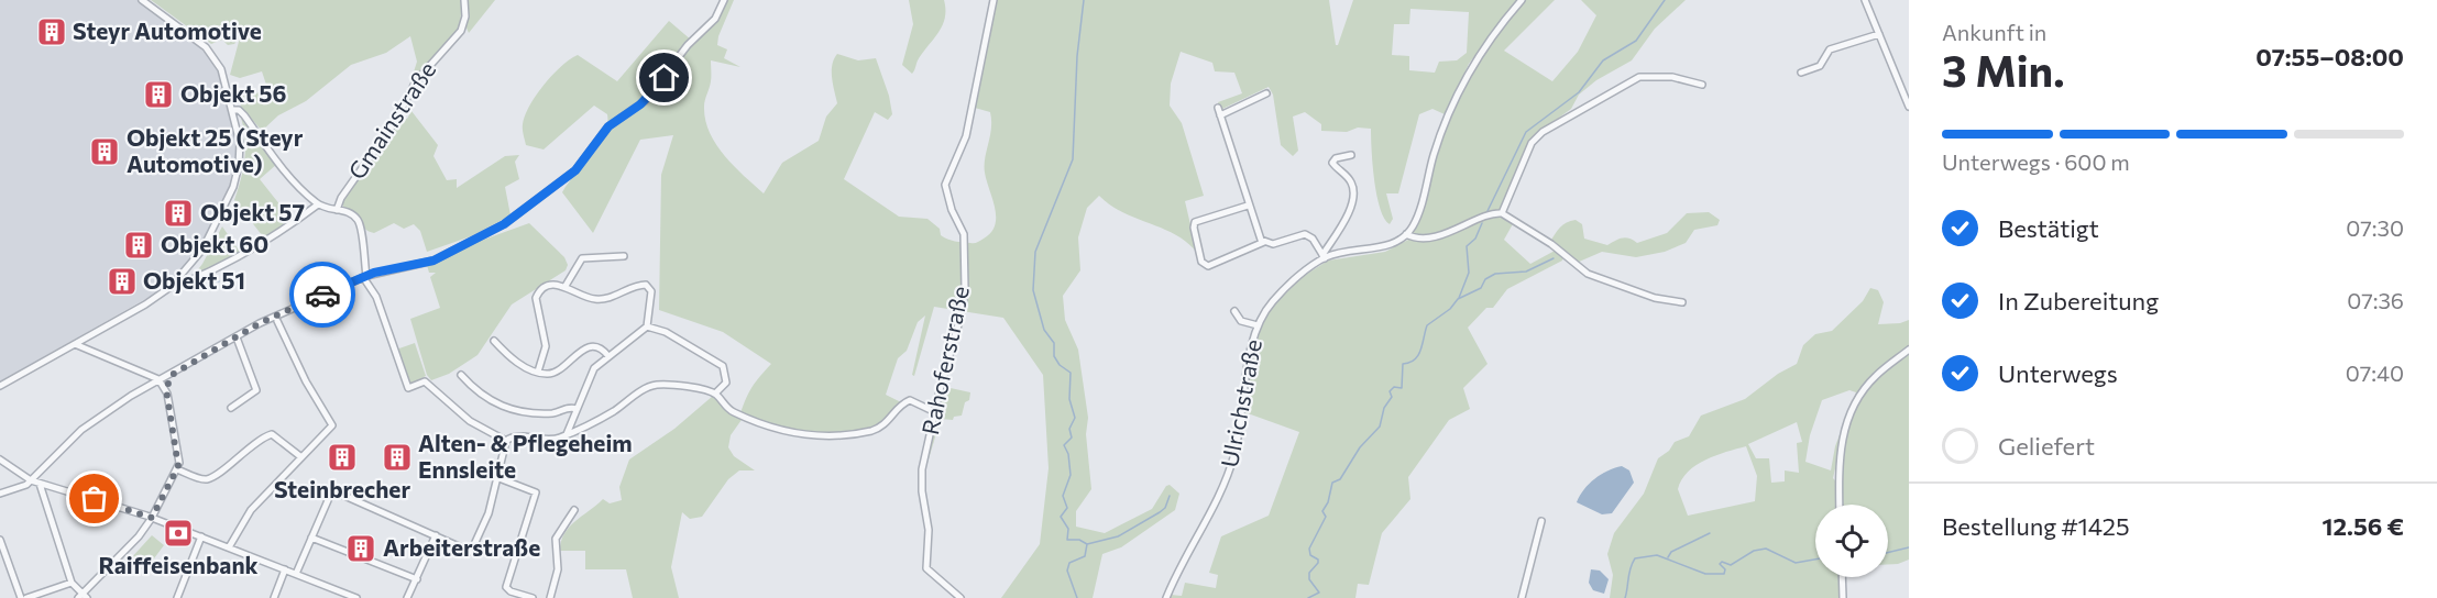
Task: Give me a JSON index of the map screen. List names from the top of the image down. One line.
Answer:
{"streets":{"street":["Gmainstraße","Rahoferstraße","Ulrichstraße"]},"places":{"building":["Steyr Automotive","Objekt 56","Objekt 25 (Steyr Automotive)","Objekt 57","Objekt 60","Objekt 51","Steinbrecher","Alten- & Pflegeheim Ennsleite","Arbeiterstraße"],"bank":["Raiffeisenbank"]},"page":{"heading":["3 Min.","Ankunft in","07:55–08:00"],"panel":["Bestellung #1425","12.56 €"],"bar":"Unterwegs · 600 m","list":[["Bestätigt","07:30"],["In Zubereitung","07:36"],["Unterwegs","07:40"],"Geliefert"]}}
